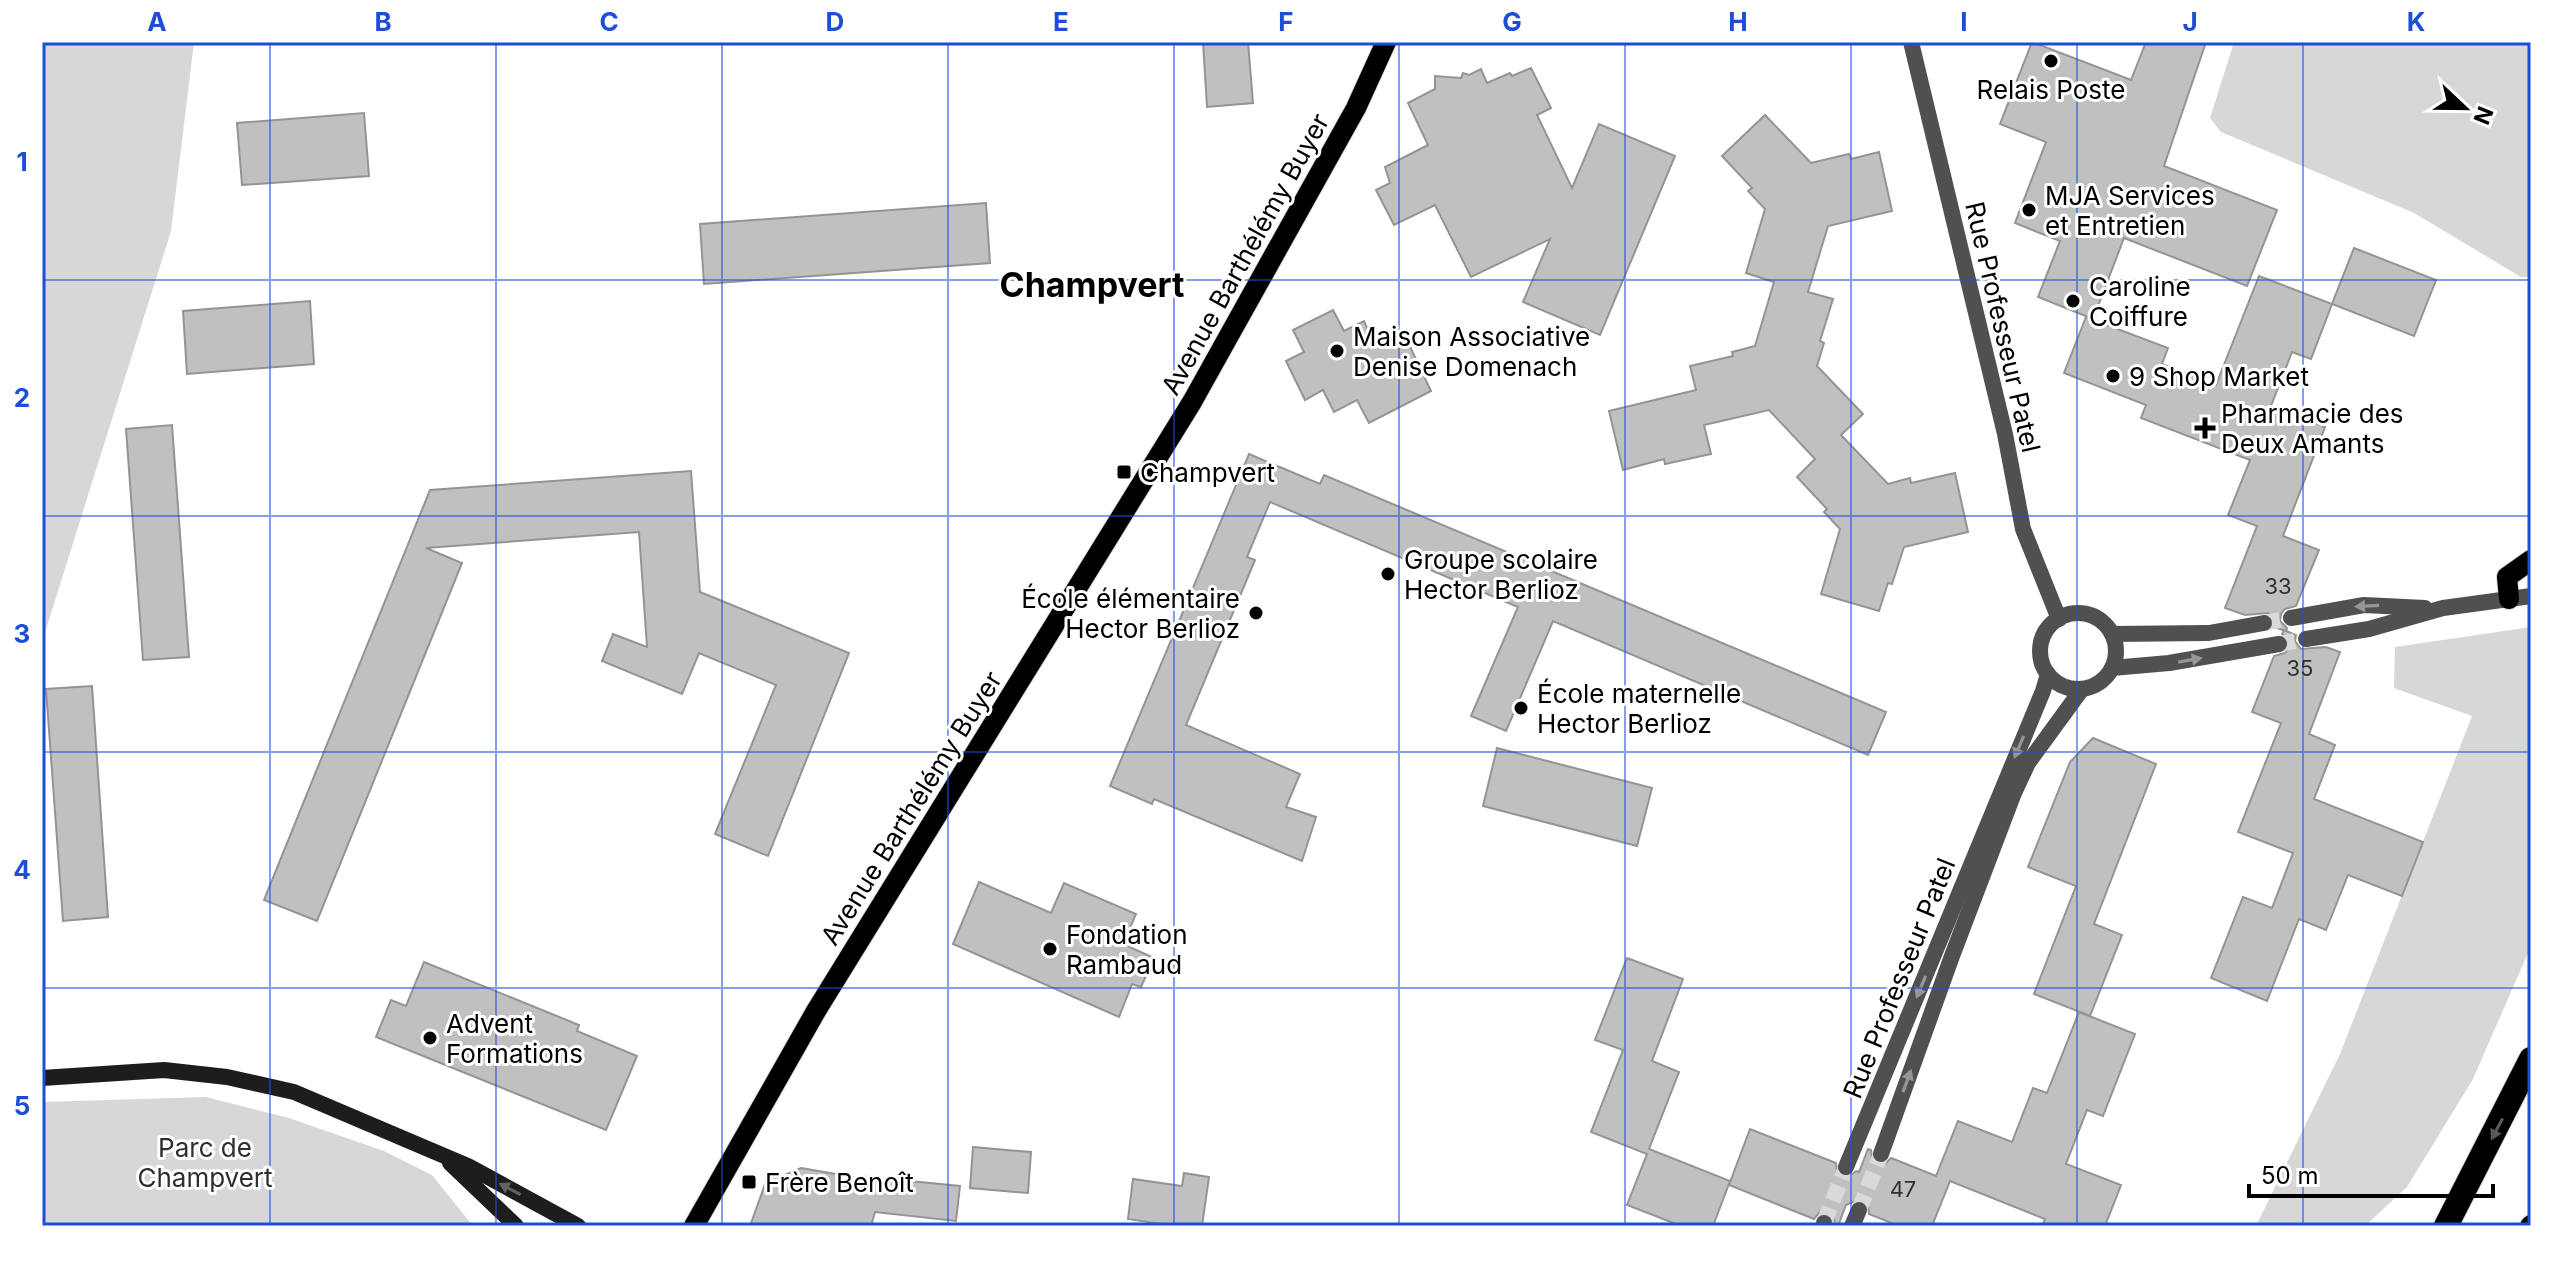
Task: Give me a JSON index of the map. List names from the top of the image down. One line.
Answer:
{"streets":{"main road":["Avenue Barthélémy Buyer"],"street":["Rue Professeur Patel"]},"districts":["Champvert"],"parks":["Parc de Champvert"],"places":{"other":["Relais Poste","MJA Services et Entretien","Caroline Coiffure","Maison Associative Denise Domenach","9 Shop Market","Groupe scolaire Hector Berlioz","École élémentaire Hector Berlioz","École maternelle Hector Berlioz","Fondation Rambaud","Advent Formations"],"health":["Pharmacie des Deux Amants"],"transit":["Champvert","Frère Benoît"]},"house_numbers":["33","35","47"],"scale_bar":"50 m","north":"right","grid":{"columns":["A","B","C","D","E","F","G","H","I","J","K"],"rows":["1","2","3","4","5"]}}
